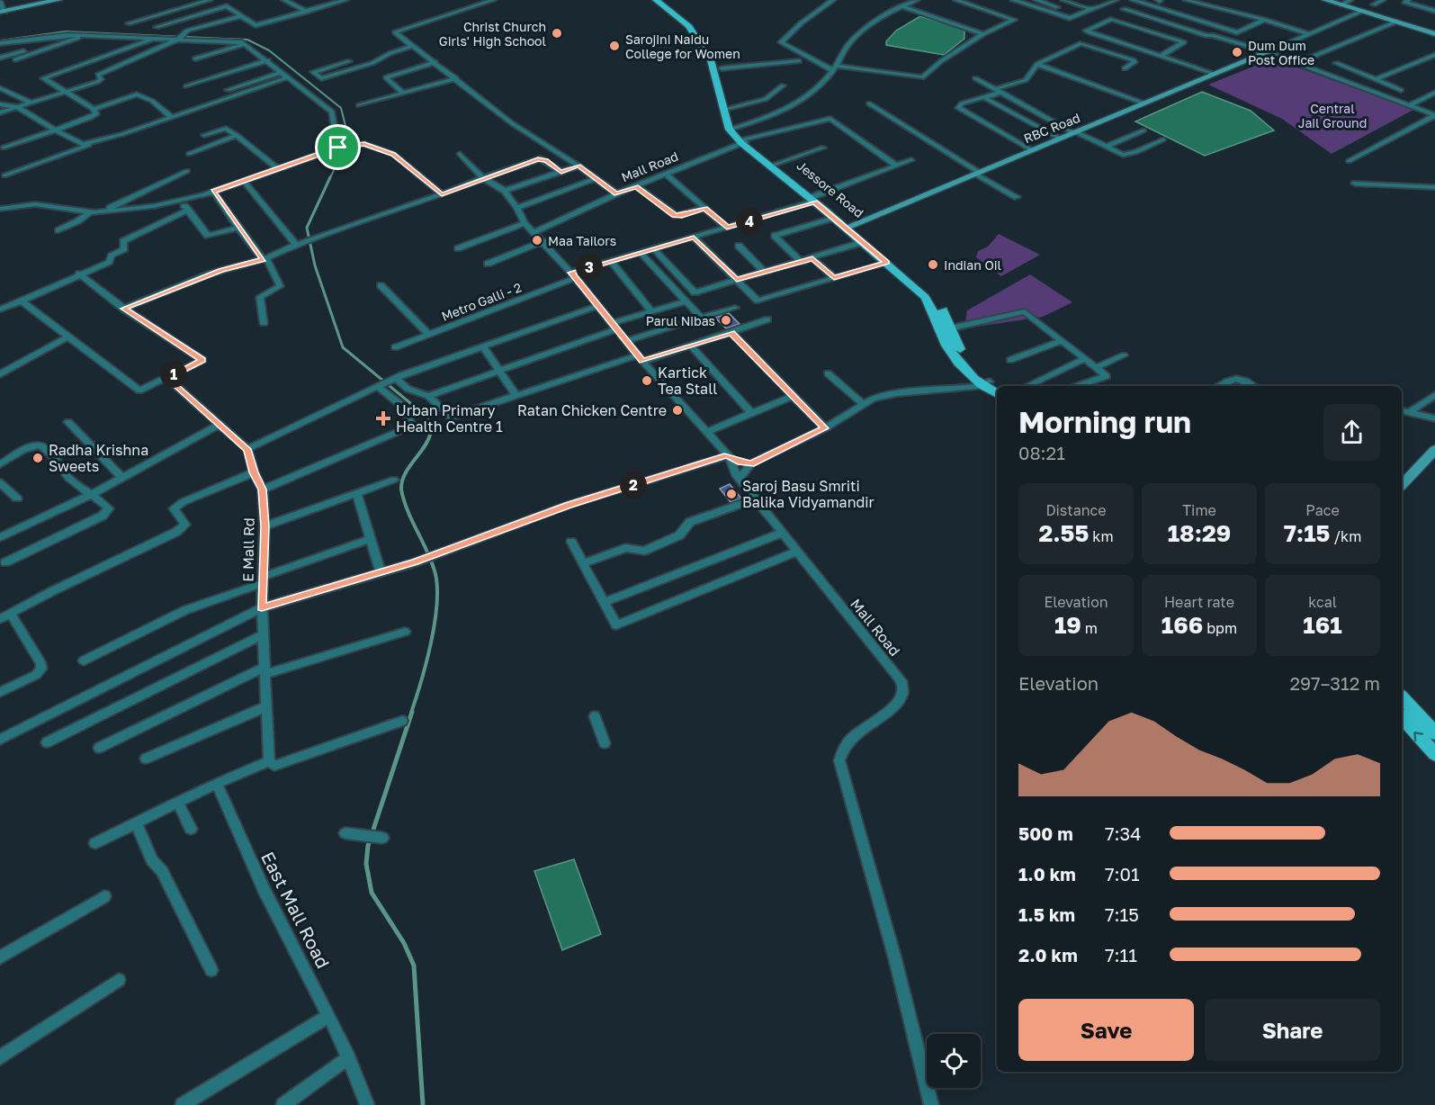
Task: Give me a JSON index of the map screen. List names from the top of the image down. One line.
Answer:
{"streets":{"main road":["Jessore Road"],"street":["RBC Road","Mall Road","Metro Galli - 2","E Mall Rd","East Mall Road"]},"crossings":[["RBC Road","Jessore Road"],["Mall Road","Jessore Road"],["Mall Road","Metro Galli - 2"],["Jessore Road","Metro Galli - 2"]],"parks":["Central Jail Ground"],"places":{"other":["Christ Church Girls' High School","Sarojini Naidu College for Women","Dum Dum Post Office","Maa Tailors","Indian Oil","Parul Nibas","Kartick Tea Stall","Ratan Chicken Centre","Radha Krishna Sweets","Saroj Basu Smriti Balika Vidyamandir"],"health":["Urban Primary Health Centre 1"]},"page":{"pins":["4","3","1","2"],"heading":["Morning run","08:21"],"stats":[["Distance","2.55 km"],["Time","18:29"],["Pace","7:15 /km"],["Elevation","19 m"],["Heart rate","166 bpm"],["kcal","161"]],"chart":["Elevation","297–312 m"],"list":[{"name":"500 m","note":"7:34"},{"name":"1.0 km","note":"7:01"},{"name":"1.5 km","note":"7:15"},{"name":"2.0 km","note":"7:11"}],"buttons":["Save","Share"]}}
